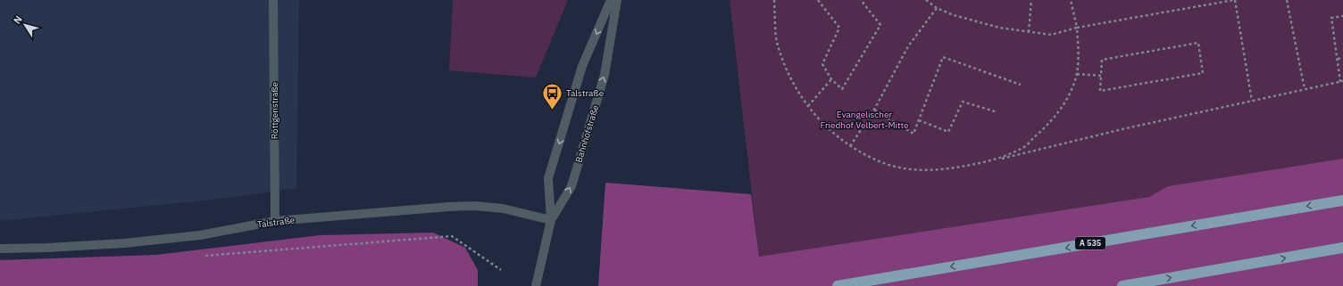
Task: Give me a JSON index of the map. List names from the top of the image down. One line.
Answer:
{"streets":{"highway":["A 535"],"street":["Röttgenstraße","Bahnhofstraße","Talstraße"]},"crossings":[["Röttgenstraße","Talstraße"],["Bahnhofstraße","Talstraße"]],"parks":["Evangelischer Friedhof Velbert-Mitte"],"places":{"bus stop":["Talstraße"]},"north":"top left"}
